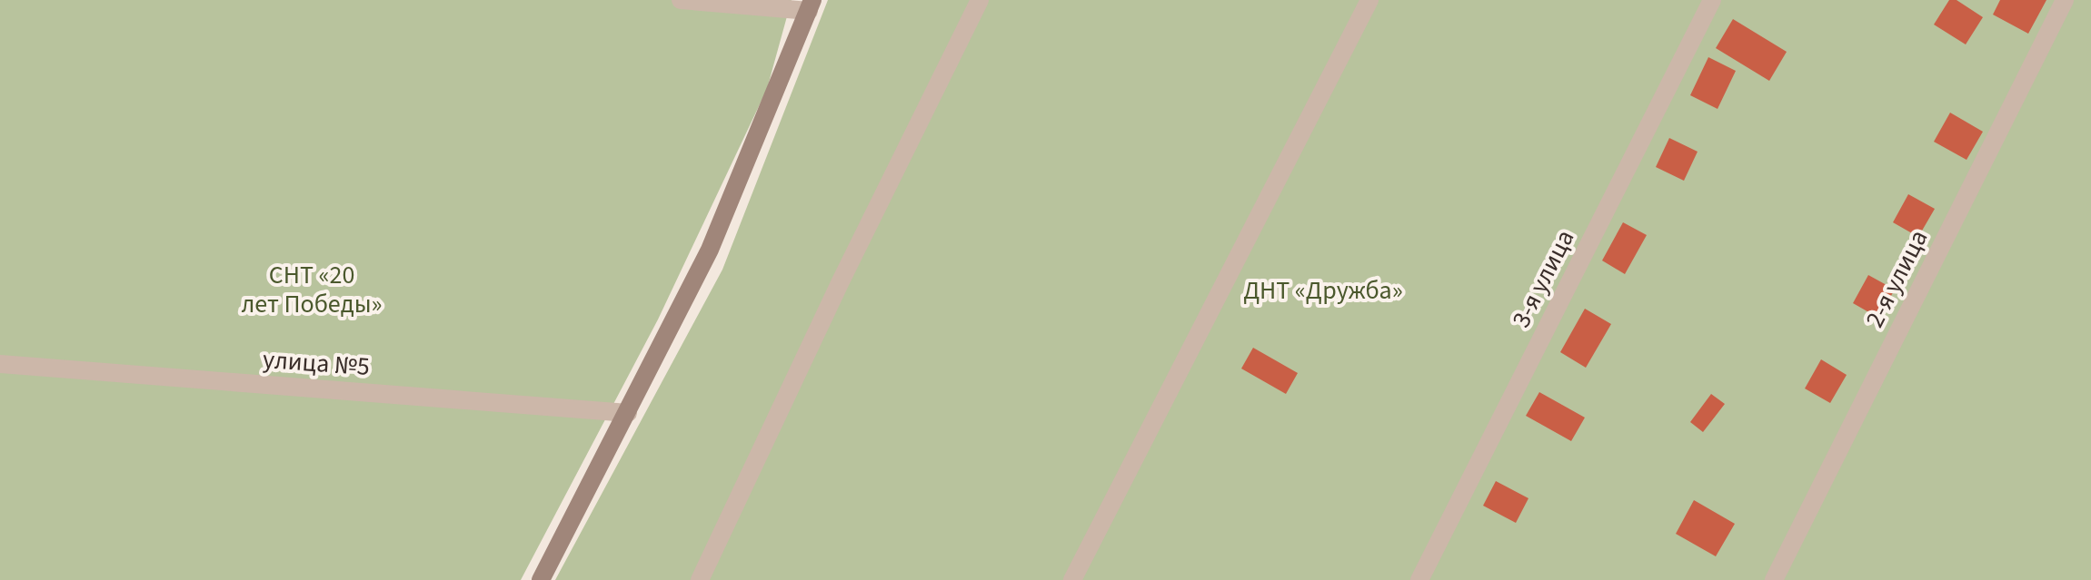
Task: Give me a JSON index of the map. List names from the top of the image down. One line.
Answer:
{"streets":{"street":["3-я улица","2-я улица","улица №5"]},"parks":["СНТ «20 лет Победы»","ДНТ «Дружба»"]}
